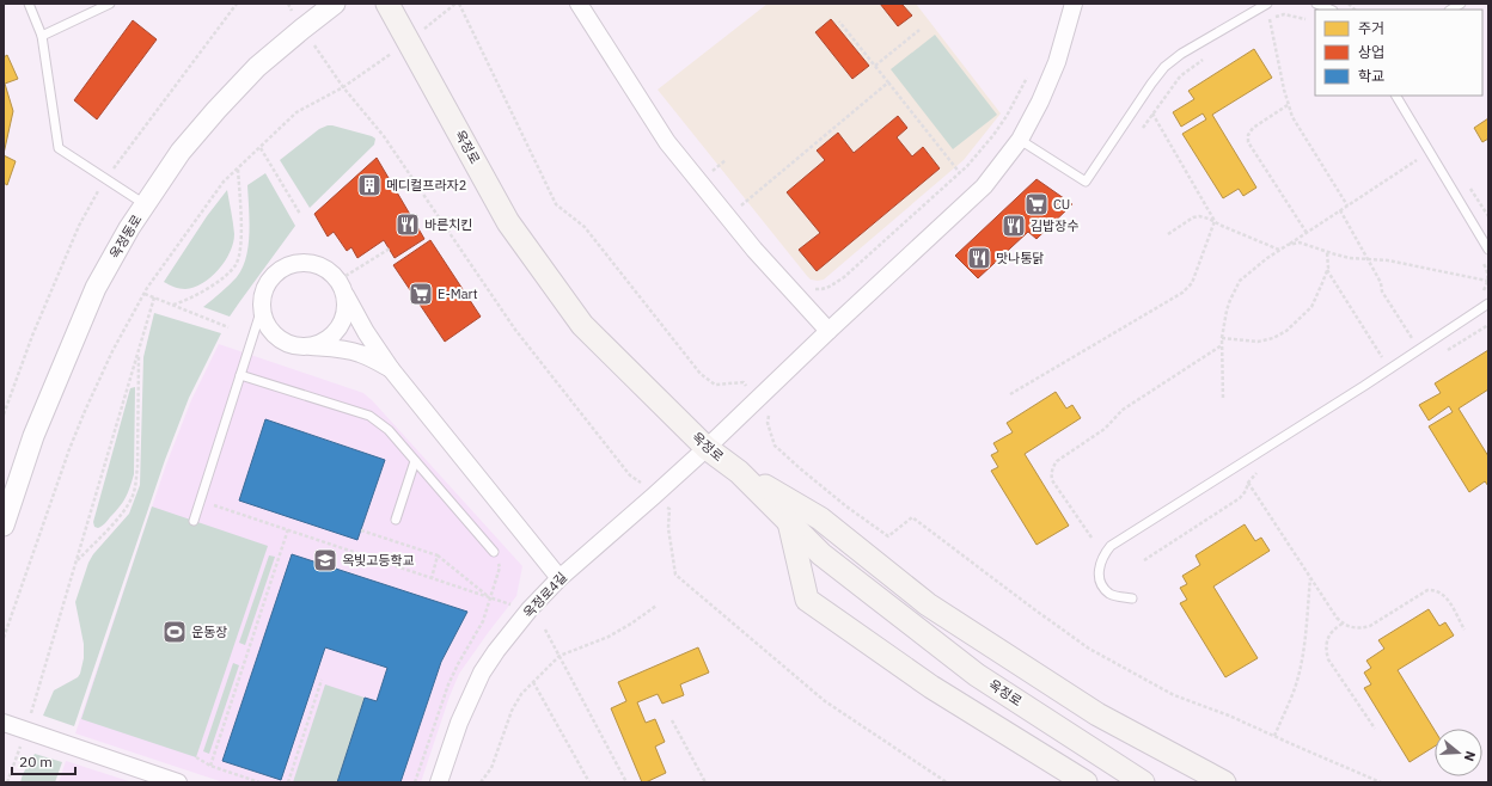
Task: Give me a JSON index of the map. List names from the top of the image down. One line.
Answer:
{"streets":{"main road":["옥정로"],"street":["옥정동로","옥정로4길"]},"crossings":[["옥정로","옥정로4길"]],"places":{"building":["메디컬프라자2"],"supermarket":["CU","E-Mart"],"restaurant":["바른치킨","김밥장수","맛나통닭"],"school or university":["옥빛고등학교"],"sports":["운동장"]},"legend":["주거","상업","학교"],"scale_bar":"20 m","north":"right"}
